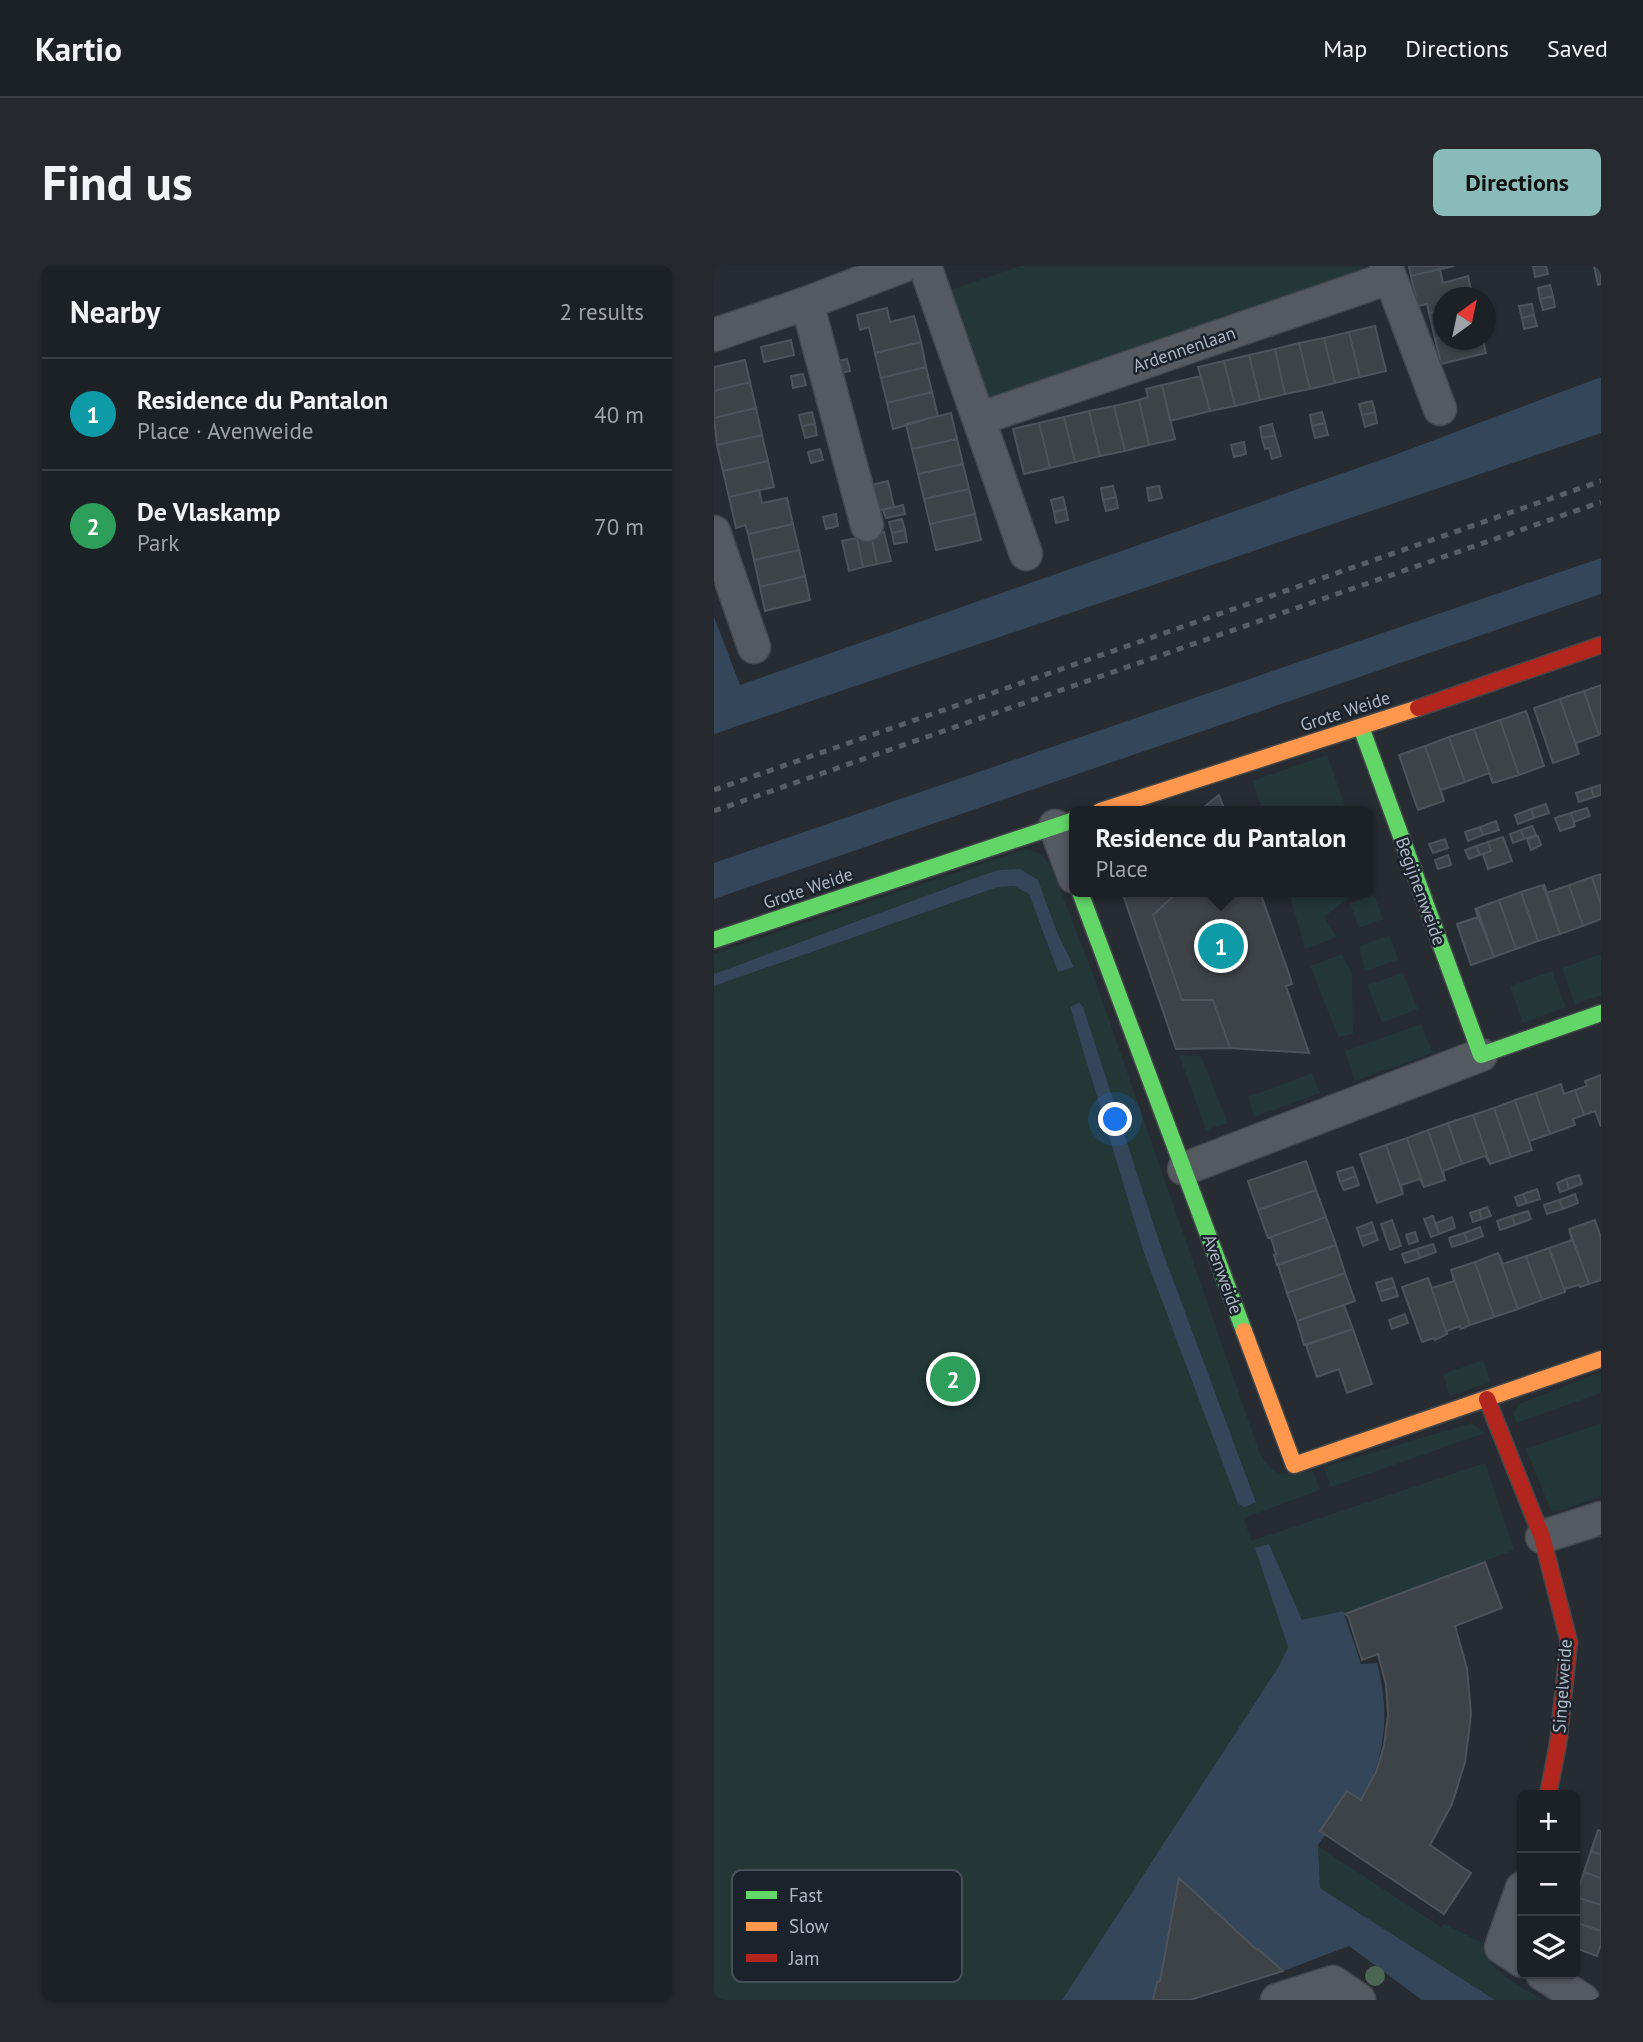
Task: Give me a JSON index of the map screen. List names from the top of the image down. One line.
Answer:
{"streets":{"street":["Ardennenlaan","Grote Weide","Begijnenweide","Avenweide","Singelweide"]},"crossings":[["Grote Weide","Begijnenweide"],["Avenweide","Singelweide"]],"legend":["Fast","Slow","Jam"],"north":"top right","page":{"header":"Kartio","nav":["Map","Directions","Saved"],"buttons":"Directions","title":"Find us","heading":["Nearby","2 results"],"list":[{"mark":"1","name":"Residence du Pantalon","note":"Place · Avenweide","value":"40 m"},{"mark":"2","name":"De Vlaskamp","note":"Park","value":"70 m"}],"popup":["Residence du Pantalon","Place"],"pins":["1","2"],"map_buttons":["+","−"]}}
